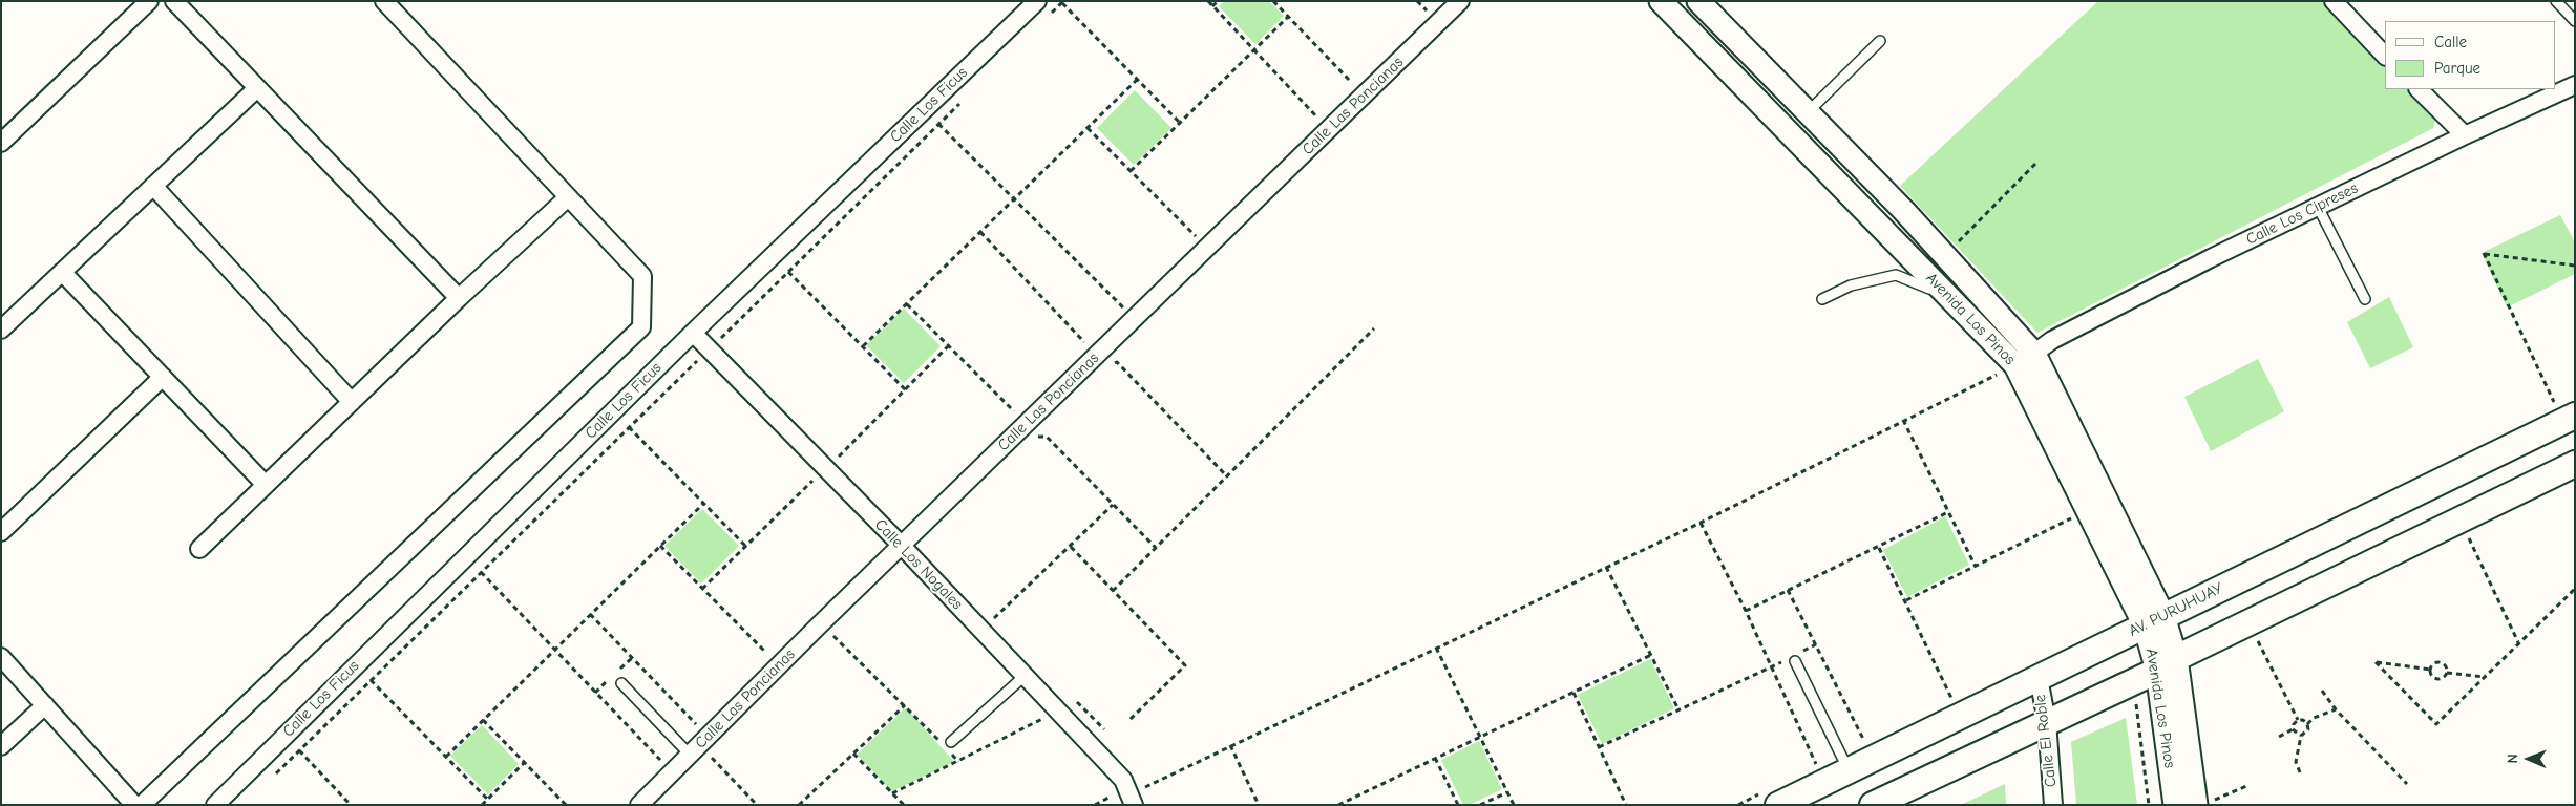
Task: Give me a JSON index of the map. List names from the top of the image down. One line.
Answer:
{"streets":{"main road":["AV. PURUHUAY"],"street":["Calle Los Ficus","Calle Las Poncianas","Calle Los Cipreses","Avenida Los Pinos","Calle Los Nogales","Calle El Roble"]},"crossings":[["Calle Los Ficus","Calle Los Nogales"],["Calle Las Poncianas","Calle Los Nogales"],["Calle Los Cipreses","Avenida Los Pinos"],["Avenida Los Pinos","AV. PURUHUAY"],["AV. PURUHUAY","Calle El Roble"]],"legend":["Calle","Parque"],"north":"left"}
